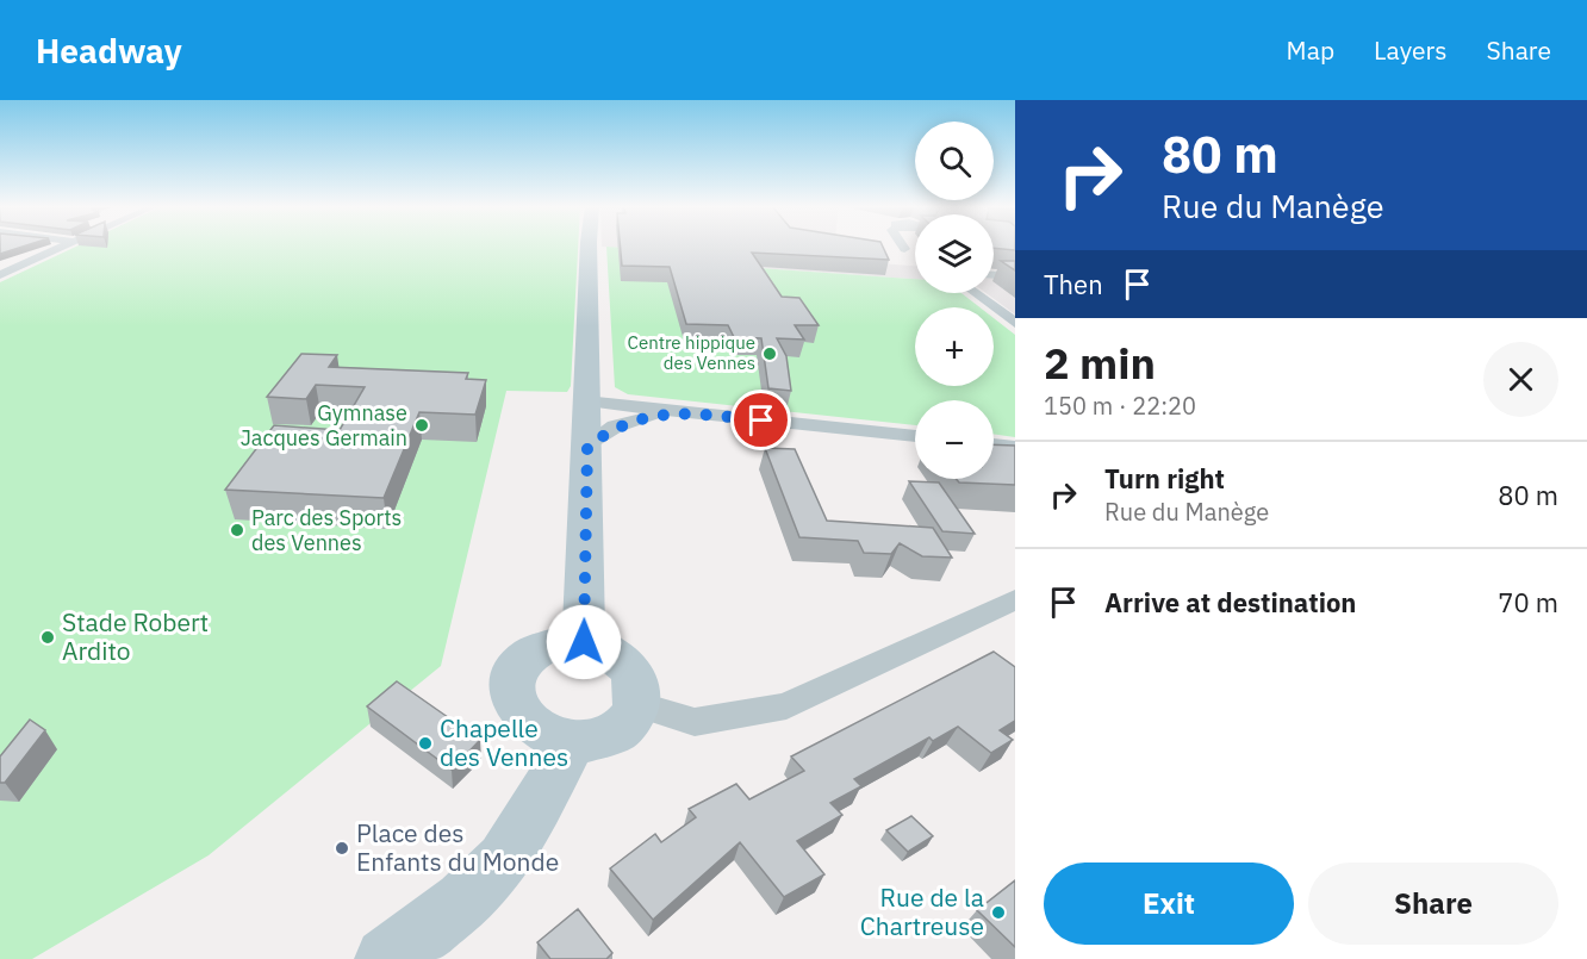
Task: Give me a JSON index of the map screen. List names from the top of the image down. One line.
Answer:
{"places":["Centre hippique des Vennes","Gymnase Jacques Germain","Parc des Sports des Vennes","Stade Robert Ardito","Chapelle des Vennes","Place des Enfants du Monde","Rue de la Chartreuse"],"page":{"header":"Headway","nav":["Map","Layers","Share"],"turn":["80 m","Rue du Manège"],"map_buttons":["+","−"],"then":"Then","heading":["2 min","150 m · 22:20"],"list":[{"name":"Turn right","note":"Rue du Manège","value":"80 m"},{"name":"Arrive at destination","value":"70 m"}],"buttons":["Exit","Share"]}}
